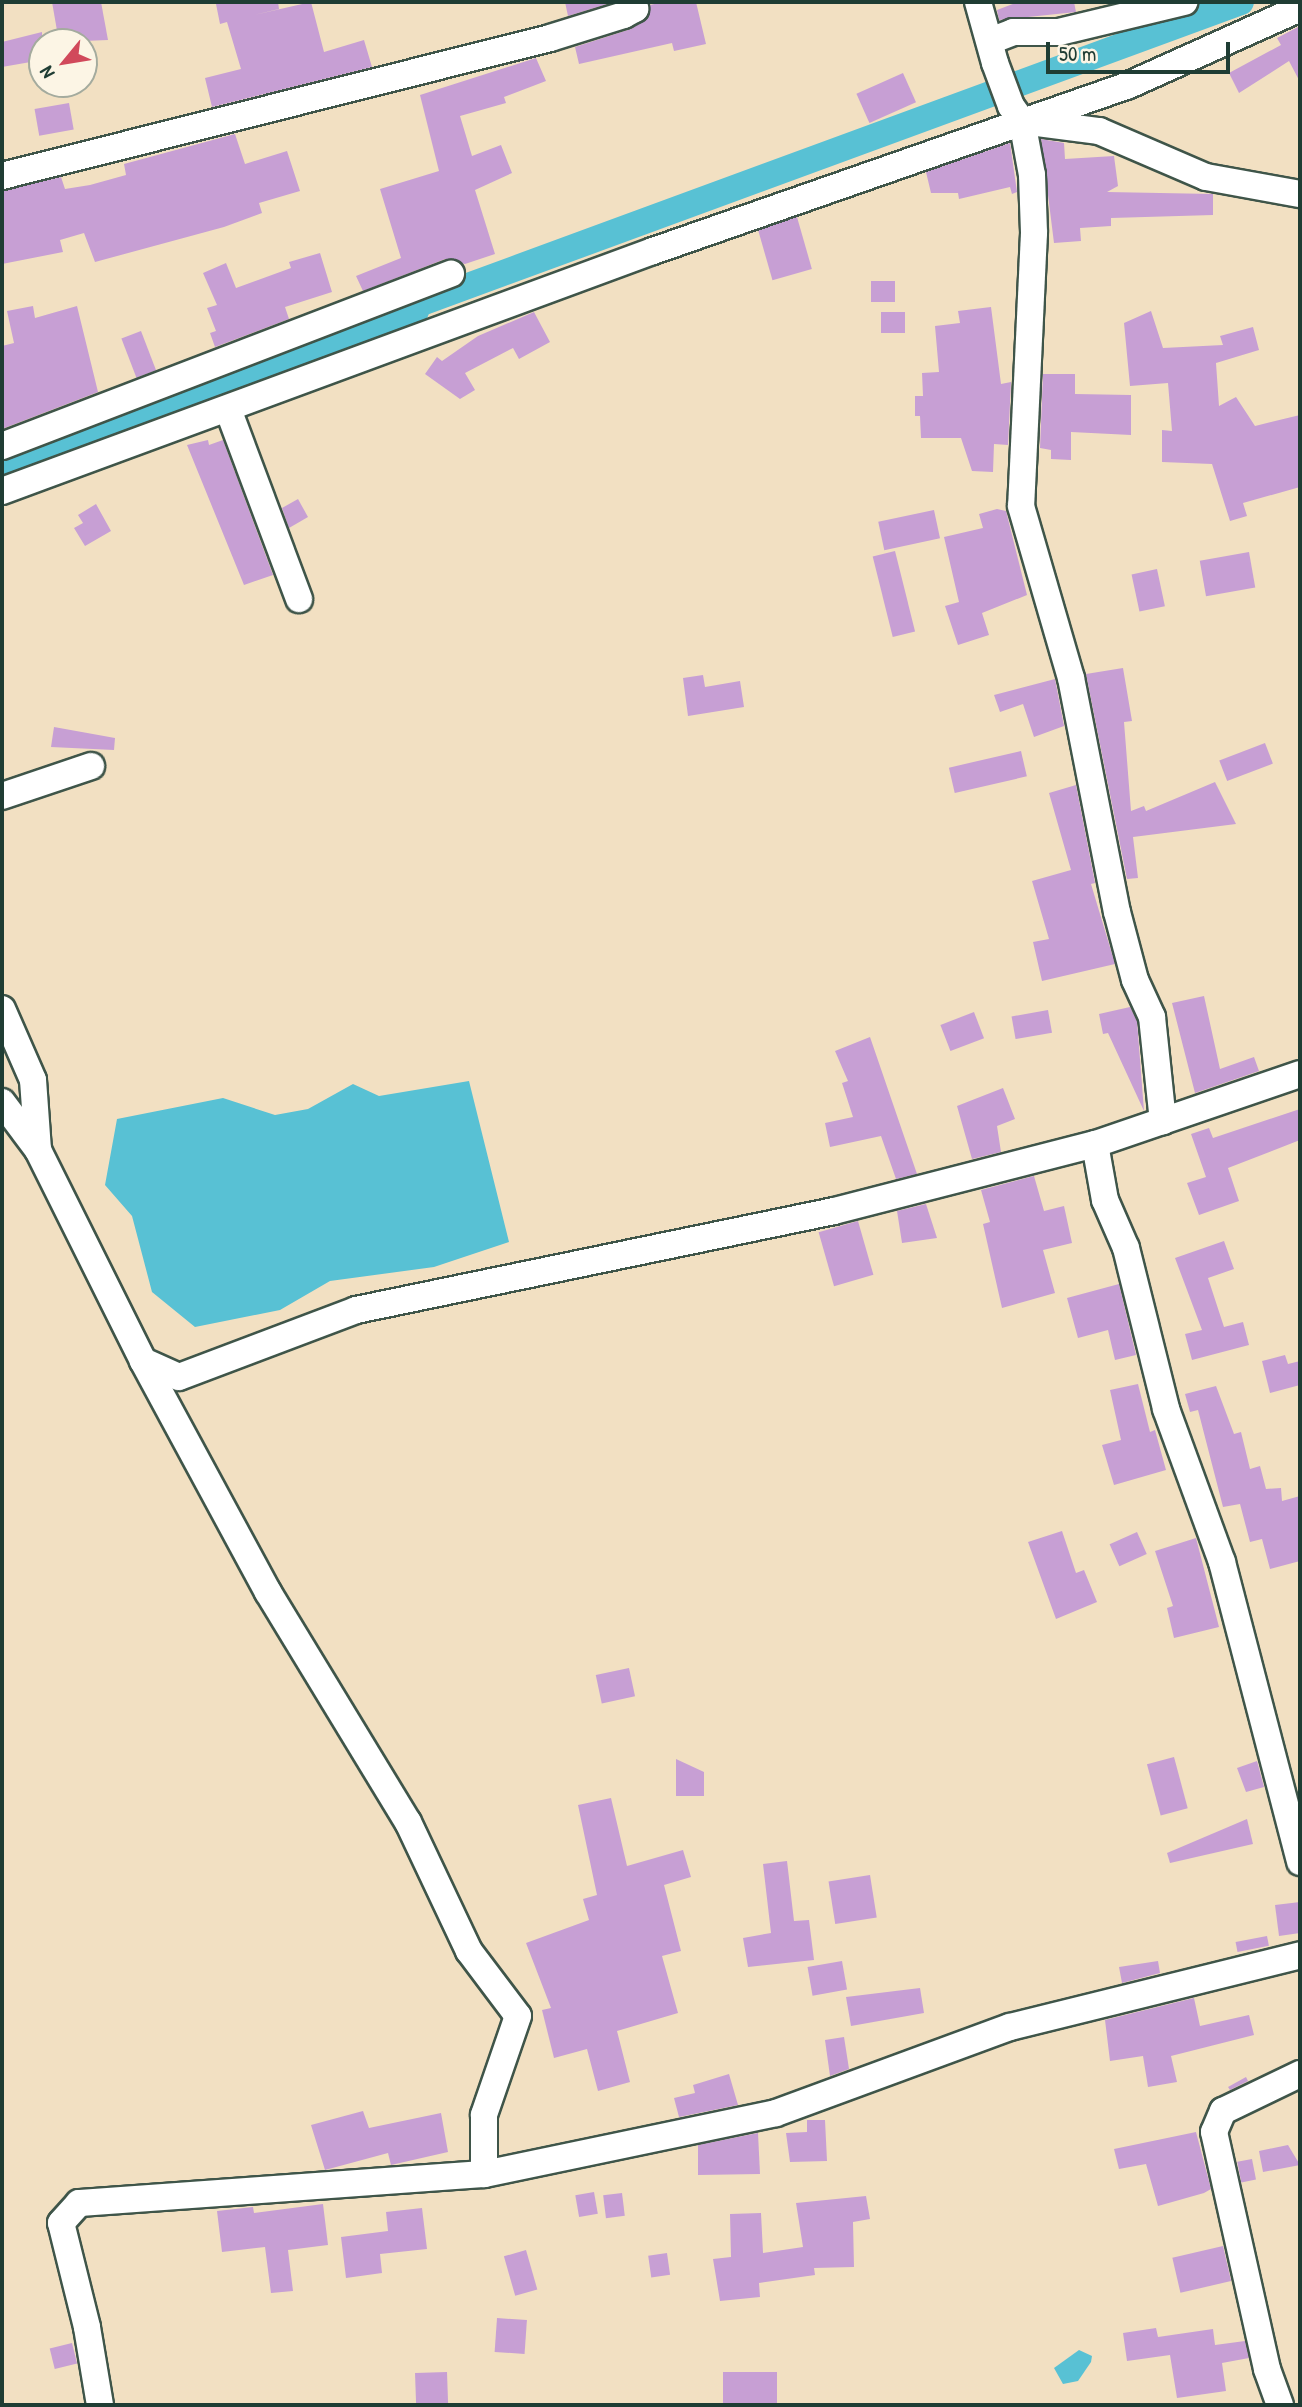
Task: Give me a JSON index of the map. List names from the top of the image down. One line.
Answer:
{"scale_bar":"50 m","north":"bottom left"}
